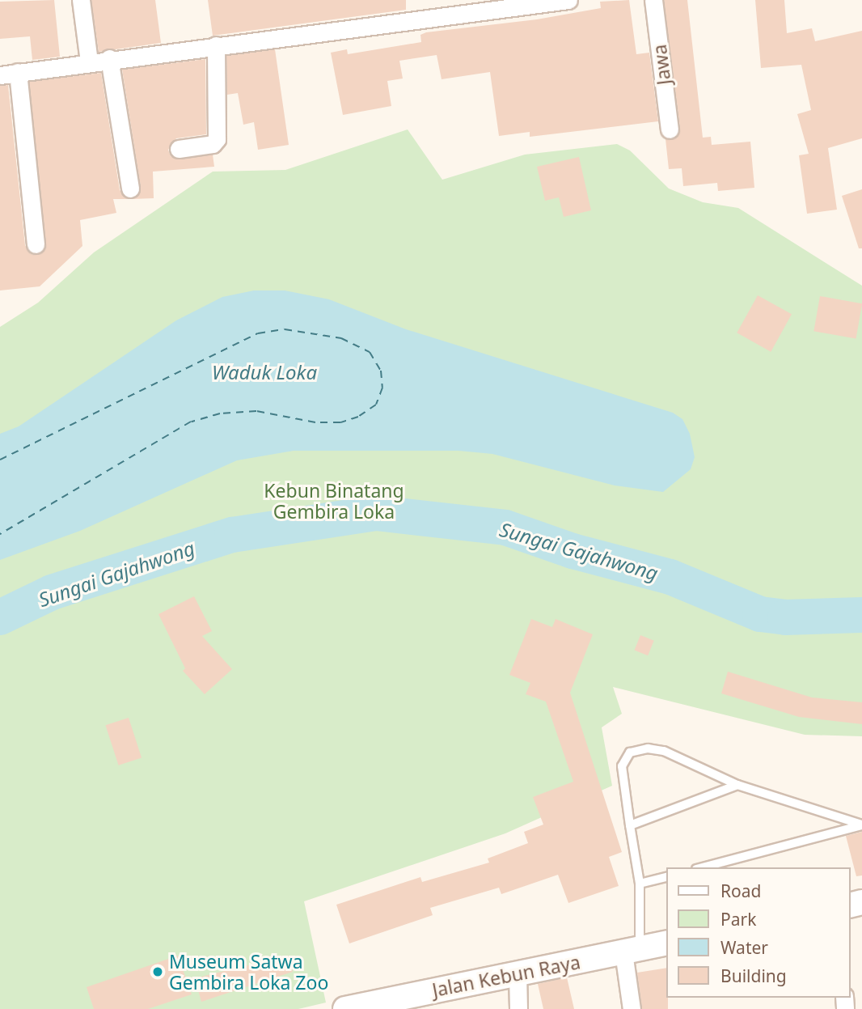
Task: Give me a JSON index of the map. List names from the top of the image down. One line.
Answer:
{"streets":{"street":["Jawa","Jalan Kebun Raya"]},"water":["Waduk Loka","Sungai Gajahwong"],"parks":["Kebun Binatang Gembira Loka"],"places":["Museum Satwa Gembira Loka Zoo"],"legend":["Road","Park","Water","Building"]}
